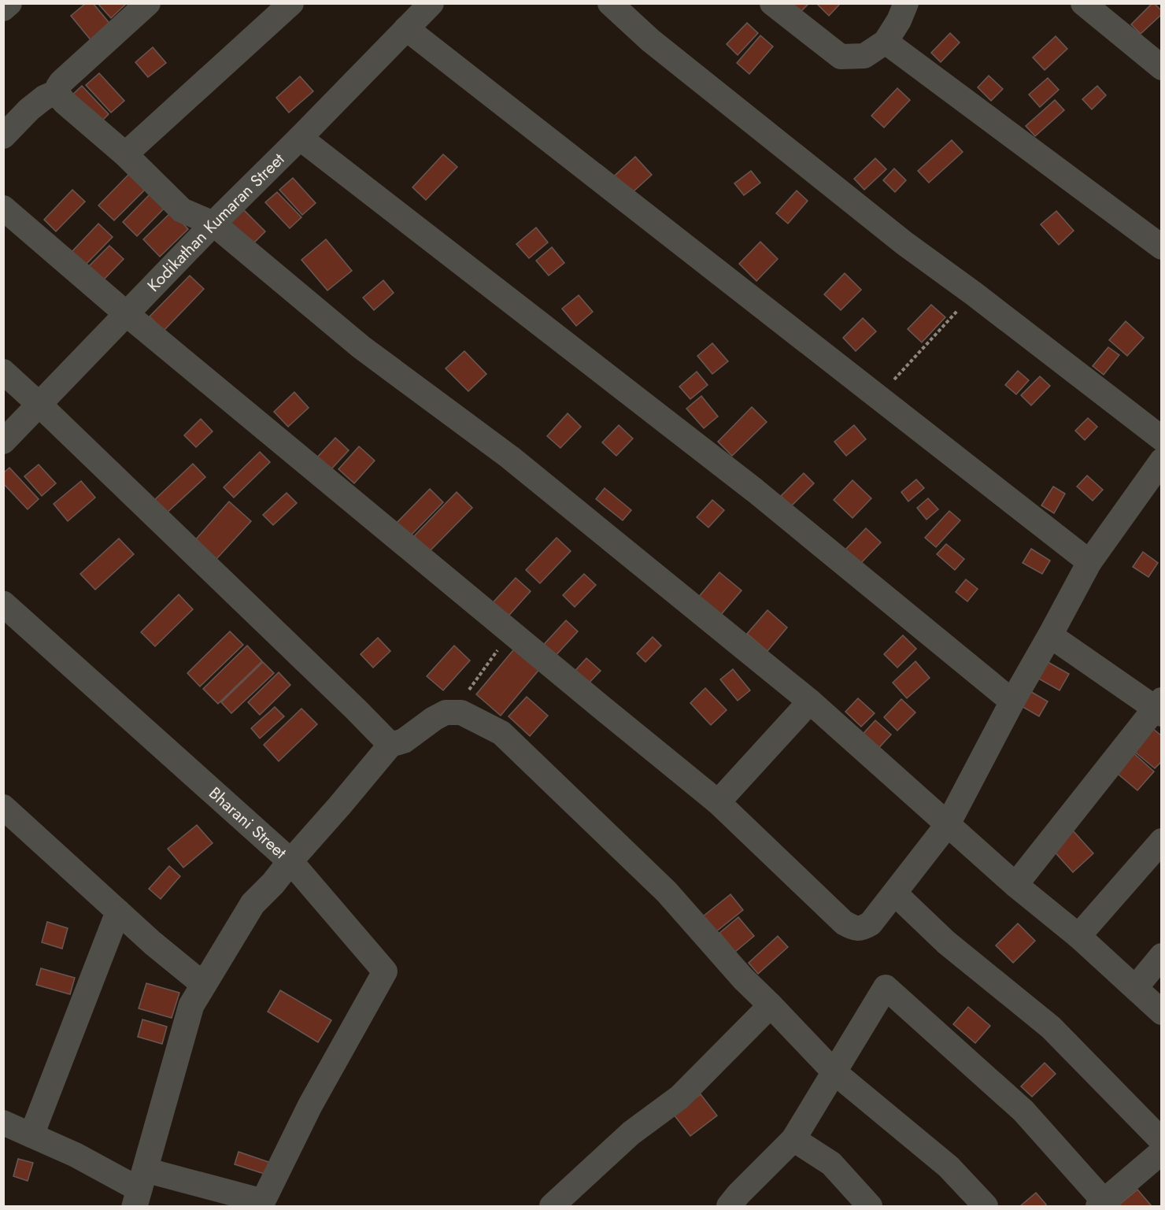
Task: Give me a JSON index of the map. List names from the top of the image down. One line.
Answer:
{"streets":{"street":["Kodikathan Kumaran Street","Bharani Street"]}}
